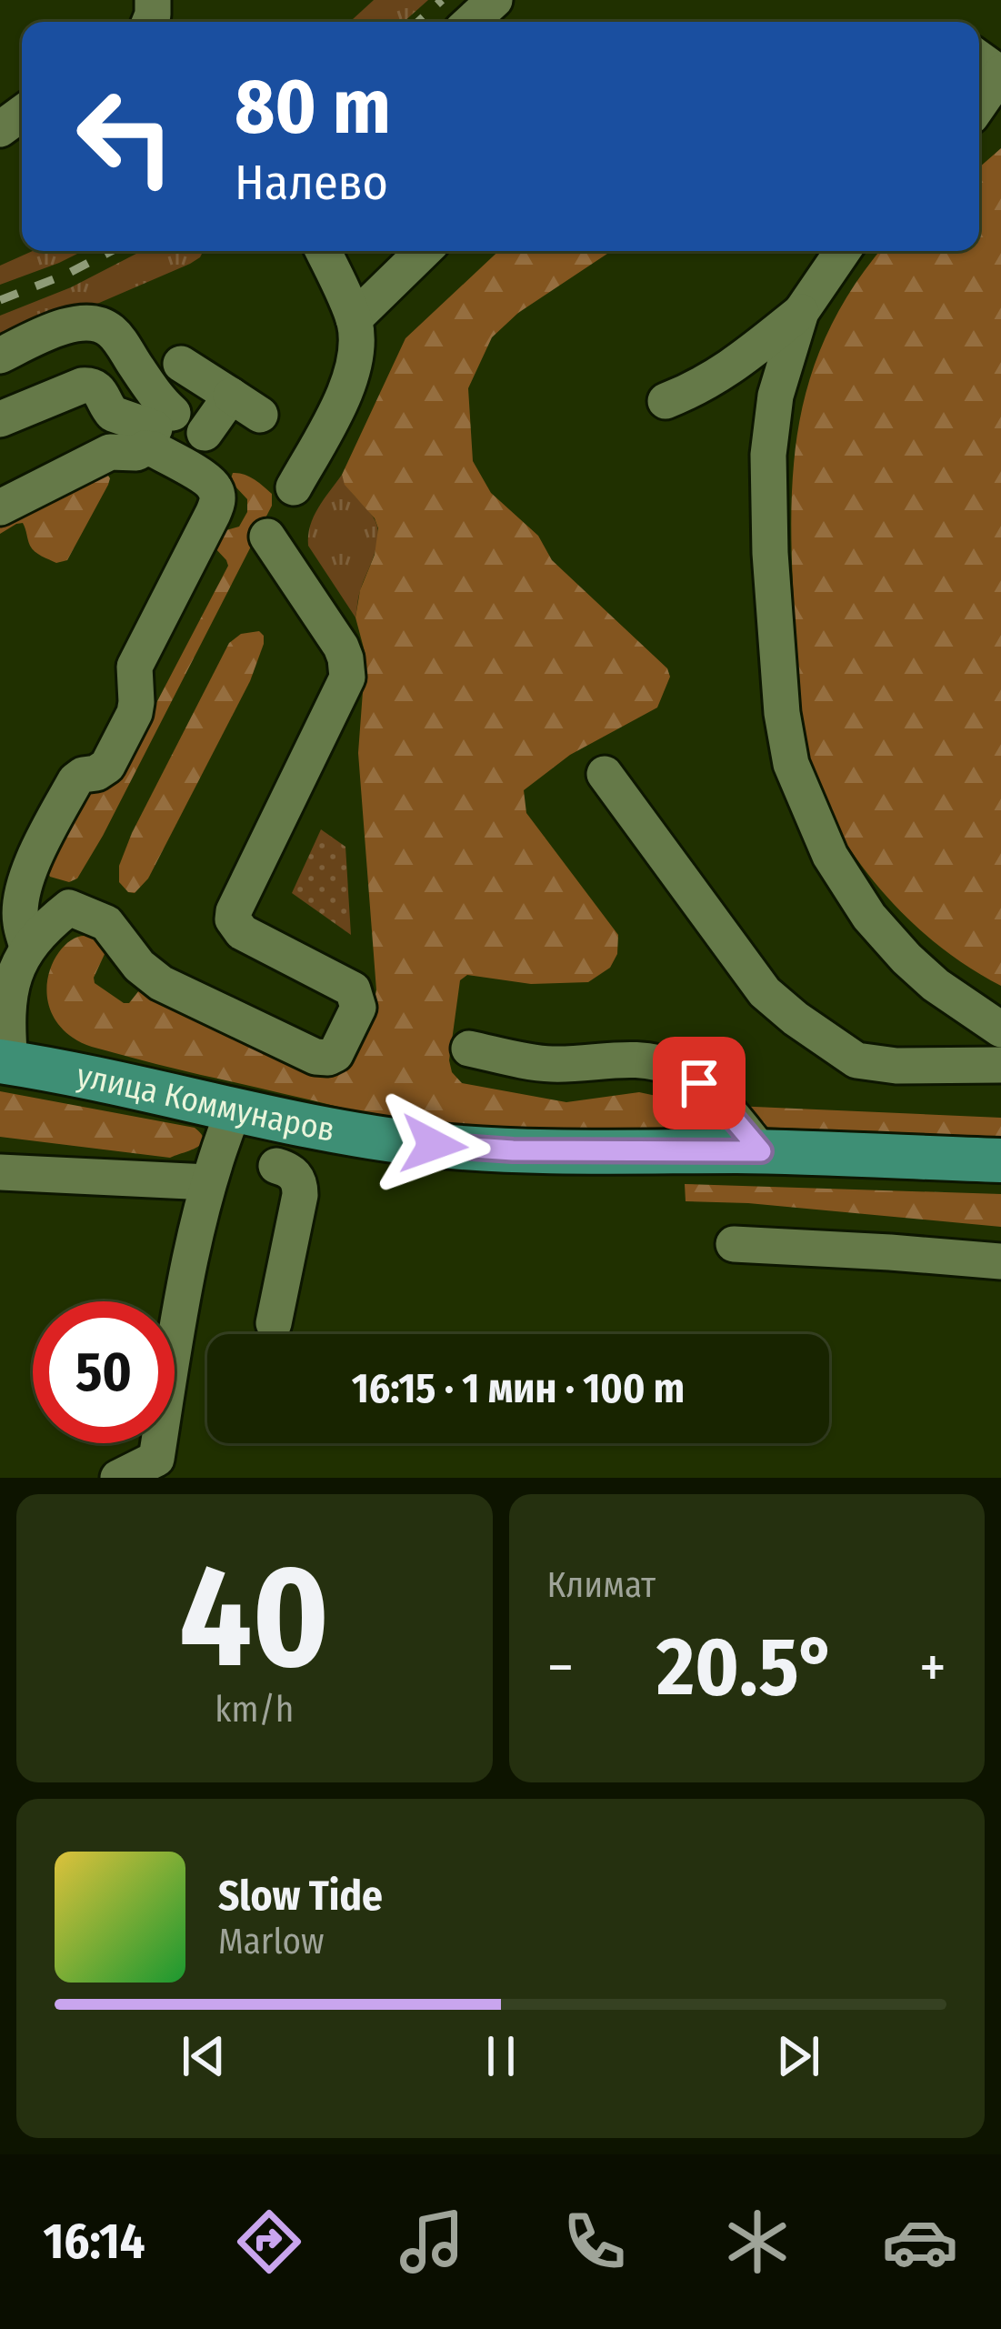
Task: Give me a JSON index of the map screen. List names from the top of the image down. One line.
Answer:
{"streets":{"main road":["улица Коммунаров"]},"page":{"turn":["80 m","Налево"],"limit":"50","trip":"16:15 · 1 мин · 100 m","tile":[["40","km/h"],"Климат"],"heat":["−","20.5°","+"],"song":["Slow Tide","Marlow"],"tabs":"16:14"}}
